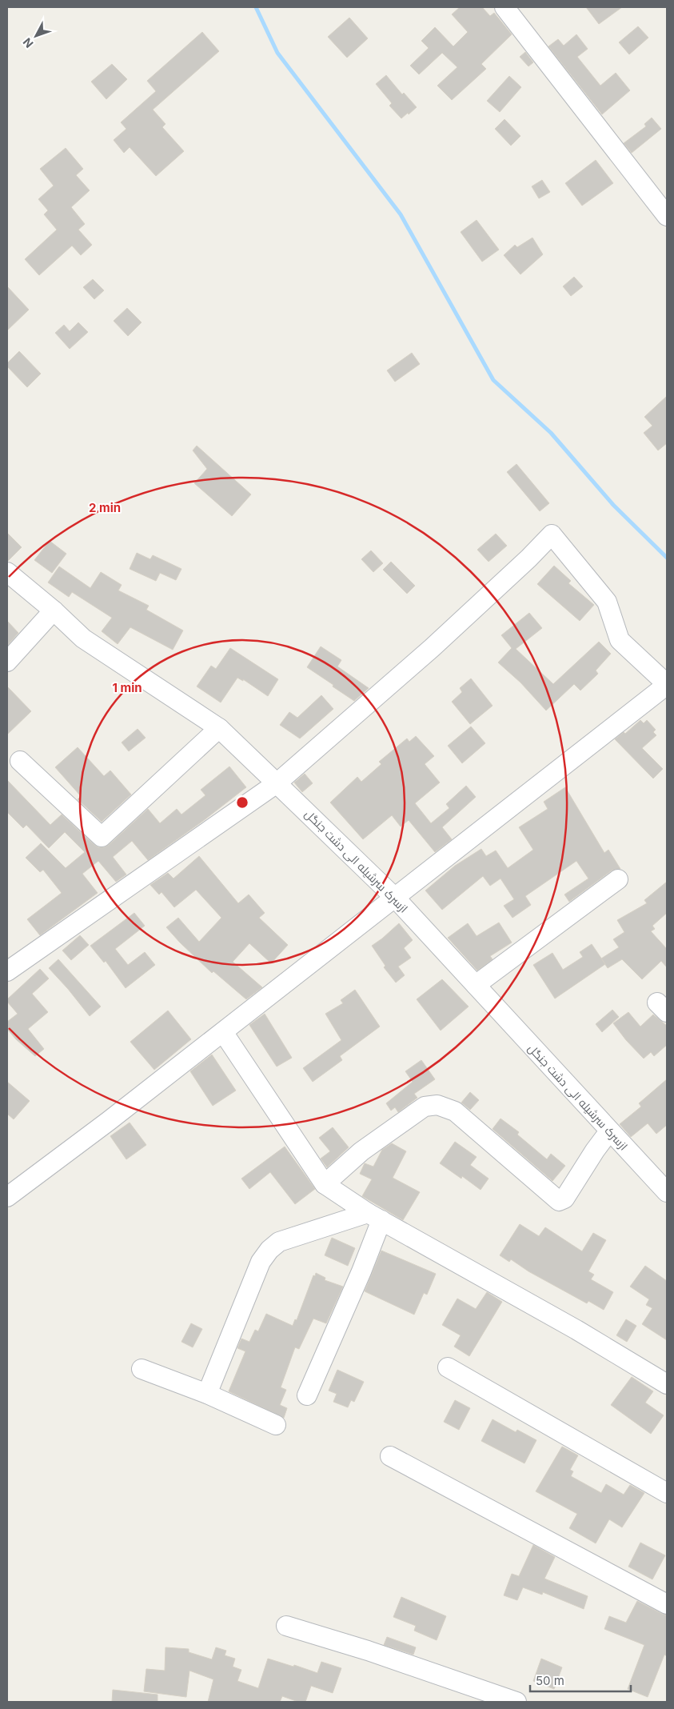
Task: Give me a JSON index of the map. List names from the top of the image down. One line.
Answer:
{"streets":{"street":["ازسرک سرشیله الی دشت جنگل"]},"scale_bar":"50 m","north":"bottom left","rings":["2 min","1 min"]}
